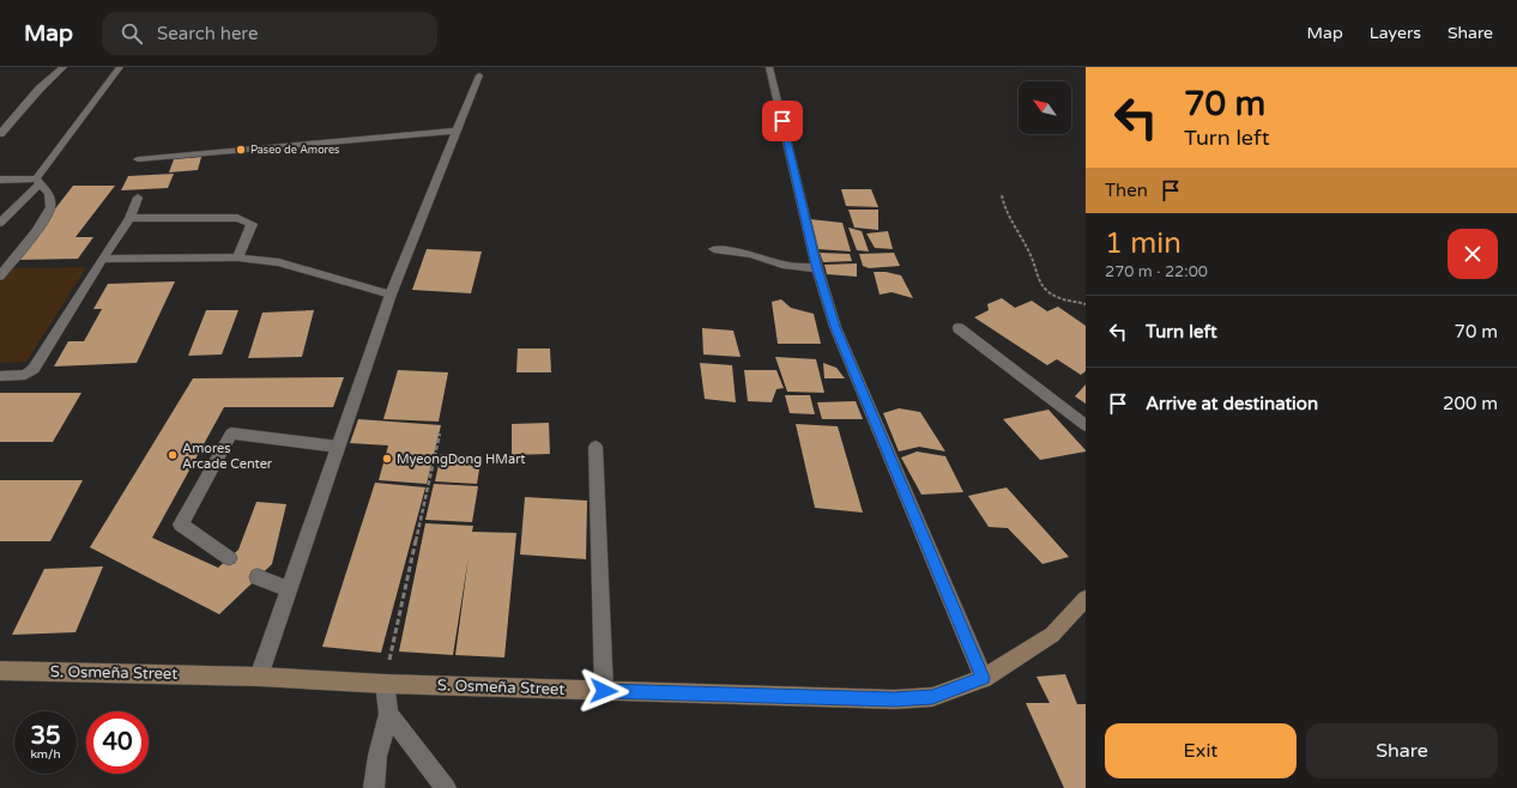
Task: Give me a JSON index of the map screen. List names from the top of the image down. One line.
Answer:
{"streets":{"street":["S. Osmeña Street"]},"places":["Paseo de Amores","Amores Arcade Center","MyeongDong HMart"],"north":"top left","page":{"header":"Map","search":"Search here","nav":["Map","Layers","Share"],"turn":["70 m","Turn left"],"then":"Then","heading":["1 min","270 m · 22:00"],"list":[{"name":"Turn left","value":"70 m"},{"name":"Arrive at destination","value":"200 m"}],"speed":"35 km/h","limit":"40","buttons":["Exit","Share"]}}
